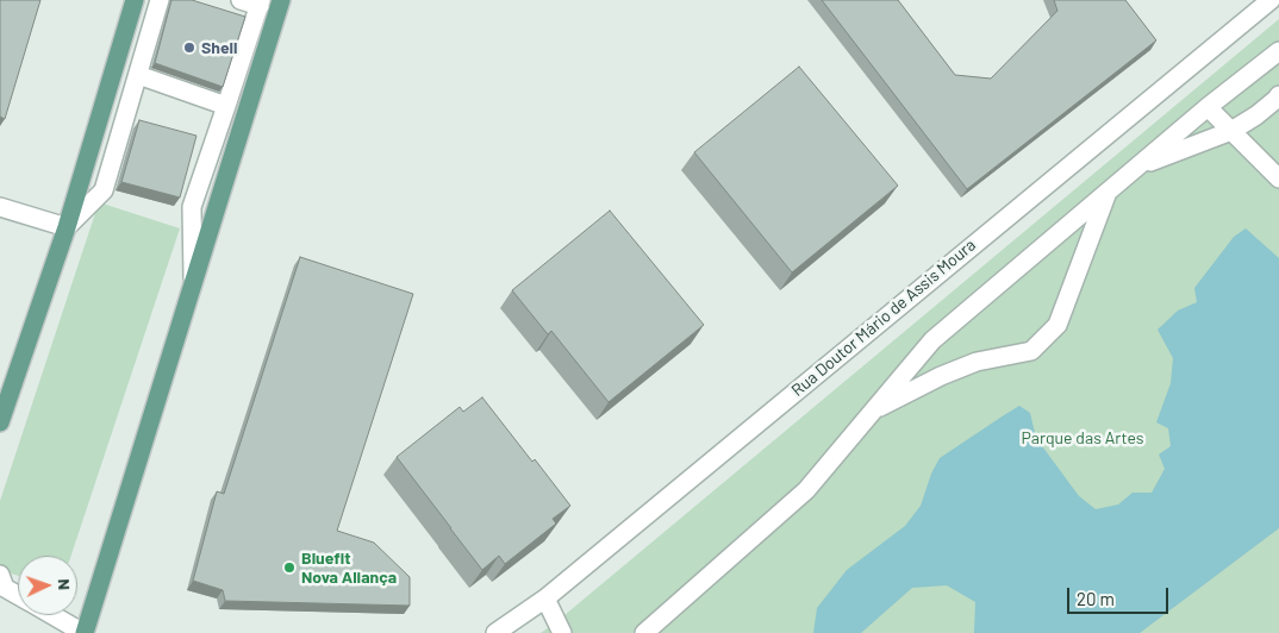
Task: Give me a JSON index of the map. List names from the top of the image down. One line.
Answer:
{"streets":{"street":["Rua Doutor Mário de Assis Moura"]},"parks":["Parque das Artes"],"places":["Shell","Bluefit Nova Aliança"],"scale_bar":"20 m","north":"right"}
